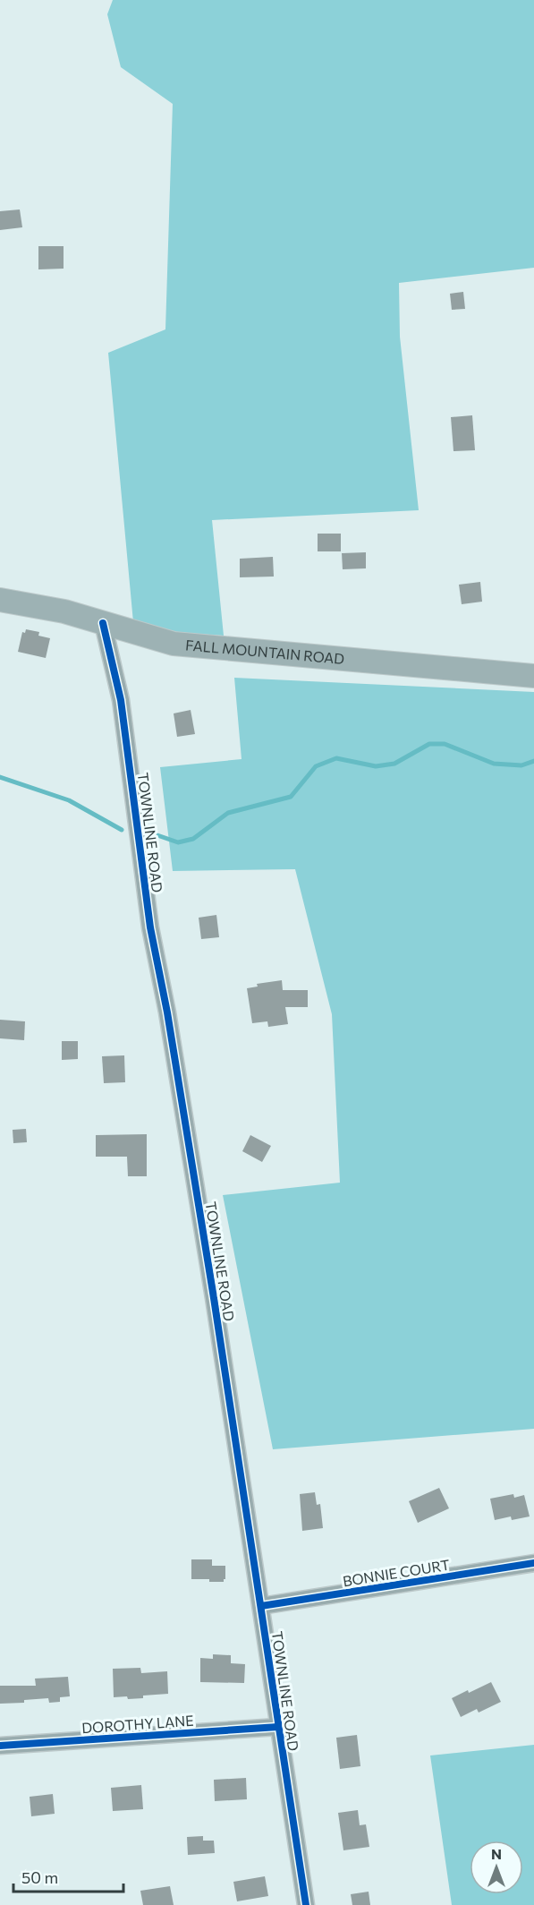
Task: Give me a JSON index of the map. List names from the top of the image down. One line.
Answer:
{"streets":{"main road":["FALL MOUNTAIN ROAD"],"street":["TOWNLINE ROAD","BONNIE COURT","DOROTHY LANE"]},"crossings":[["FALL MOUNTAIN ROAD","TOWNLINE ROAD"],["TOWNLINE ROAD","BONNIE COURT"],["TOWNLINE ROAD","DOROTHY LANE"]],"scale_bar":"50 m","north":"top"}
